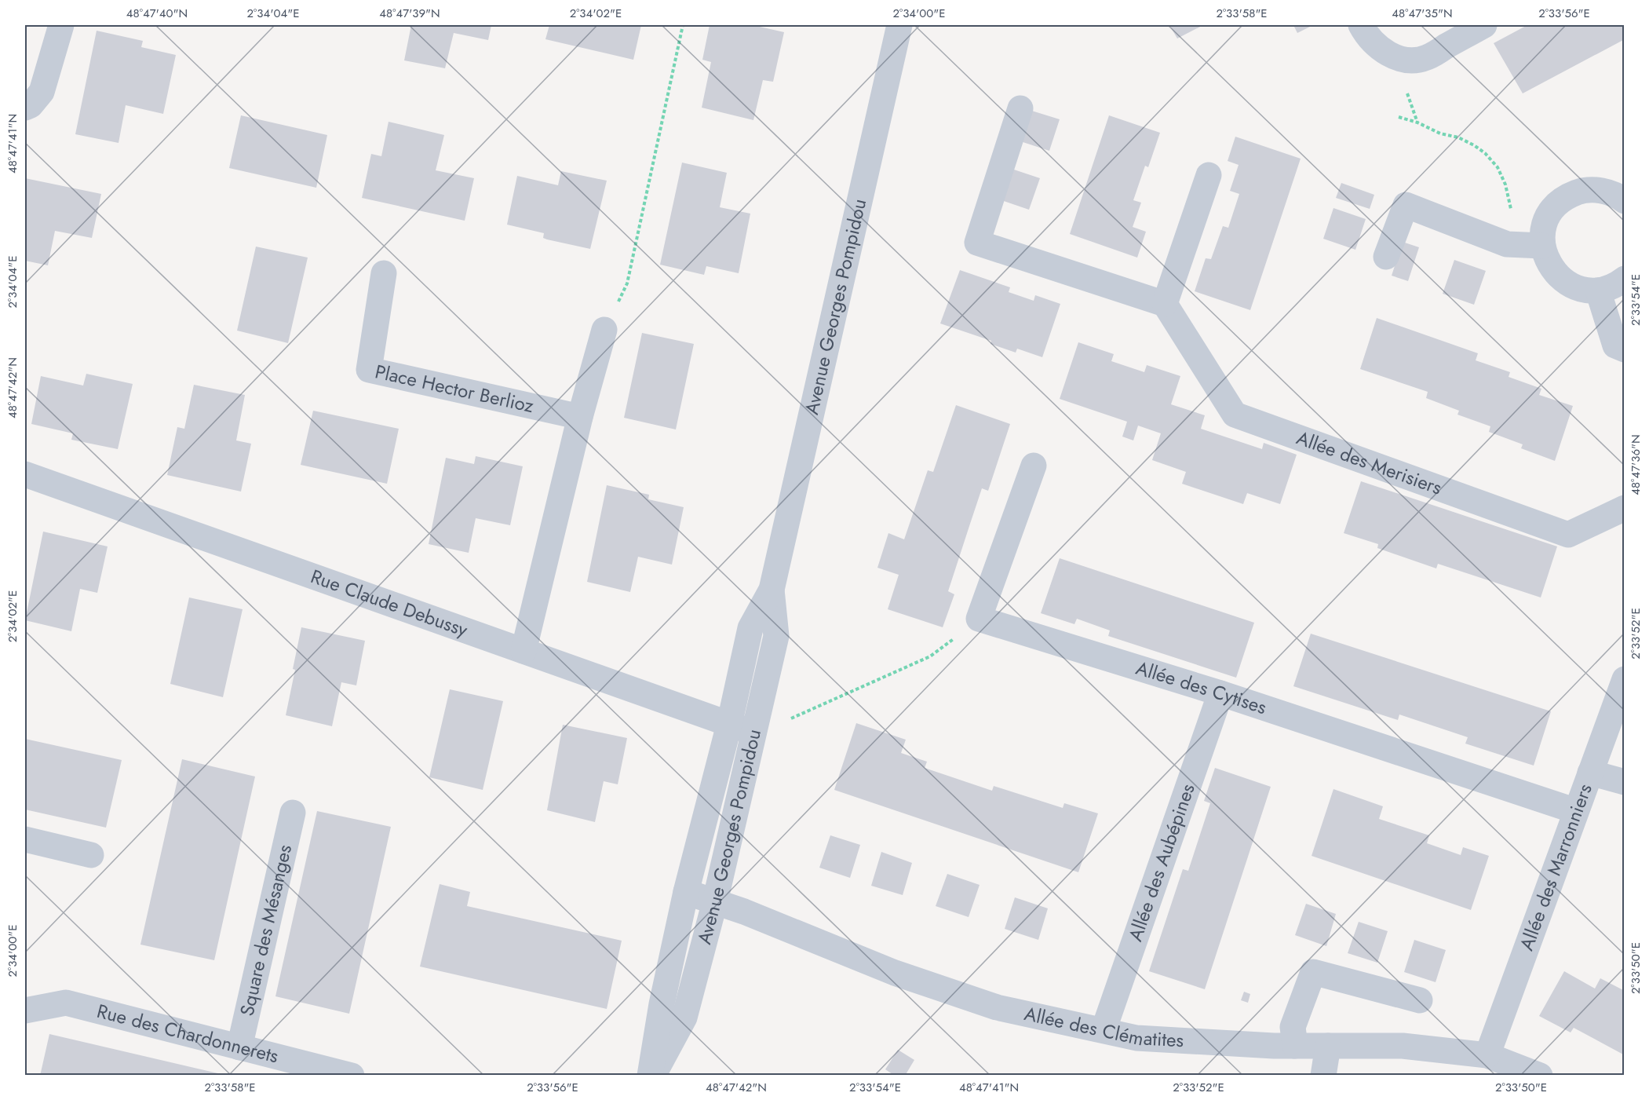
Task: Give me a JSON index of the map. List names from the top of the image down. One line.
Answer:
{"streets":{"street":["Avenue Georges Pompidou","Place Hector Berlioz","Allée des Merisiers","Rue Claude Debussy","Allée des Cytises","Allée des Aubépines","Allée des Marronniers","Square des Mésanges","Allée des Clématites","Rue des Chardonnerets"]},"crossings":[["Avenue Georges Pompidou","Rue Claude Debussy"],["Avenue Georges Pompidou","Allée des Clématites"],["Allée des Cytises","Allée des Aubépines"],["Allée des Cytises","Allée des Marronniers"],["Allée des Aubépines","Allée des Clématites"],["Allée des Marronniers","Allée des Clématites"],["Square des Mésanges","Rue des Chardonnerets"]],"coordinates":["48°47'40\"N","2°34'04\"E","48°47'39\"N","2°34'02\"E","2°34'00\"E","2°33'58\"E","48°47'35\"N","2°33'56\"E","48°47'41\"N","2°33'54\"E","48°47'42\"N","48°47'36\"N","2°33'52\"E","2°33'50\"E"]}
